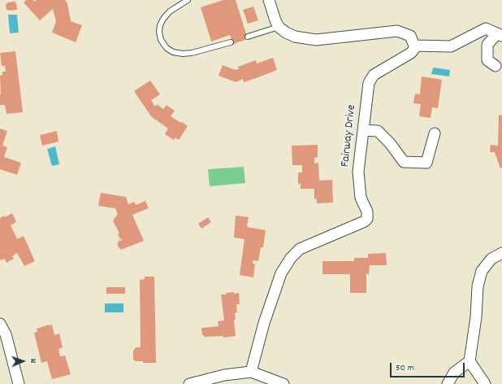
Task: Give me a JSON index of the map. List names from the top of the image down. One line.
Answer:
{"streets":{"street":["Fairway Drive"]},"scale_bar":"50 m","north":"right"}
